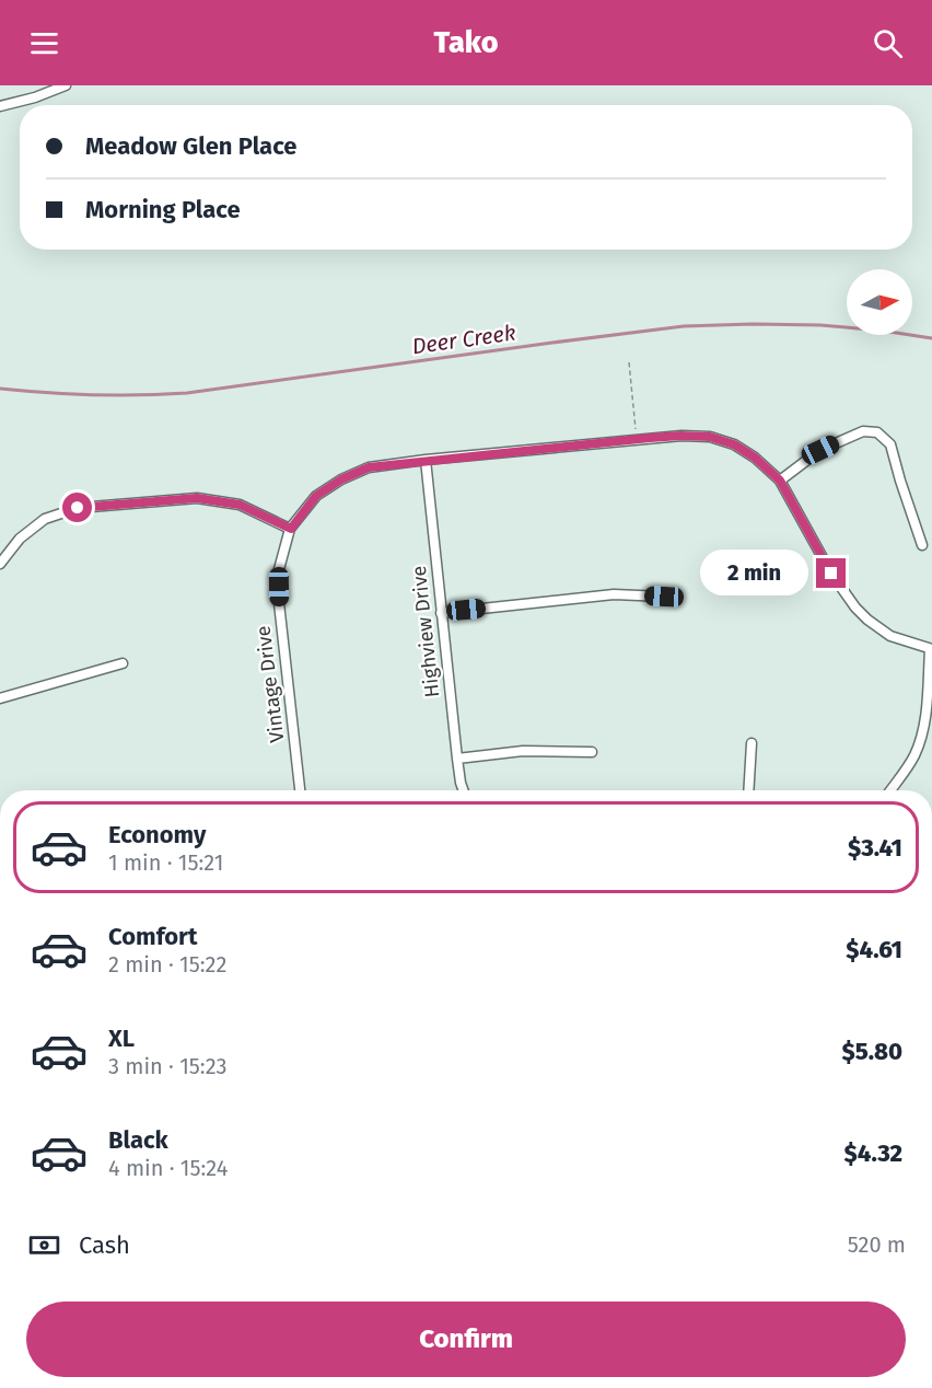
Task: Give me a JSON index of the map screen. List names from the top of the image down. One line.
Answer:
{"streets":{"street":["Highview Drive","Vintage Drive"]},"water":["Deer Creek"],"north":"right","page":{"header":"Tako","banner":["Meadow Glen Place","Morning Place"],"bubble":"2 min","list":[{"name":"Economy","note":"1 min · 15:21","value":"$3.41"},{"name":"Comfort","note":"2 min · 15:22","value":"$4.61"},{"name":"XL","note":"3 min · 15:23","value":"$5.80"},{"name":"Black","note":"4 min · 15:24","value":"$4.32"}],"pay":["Cash","520 m"],"buttons":"Confirm"}}
